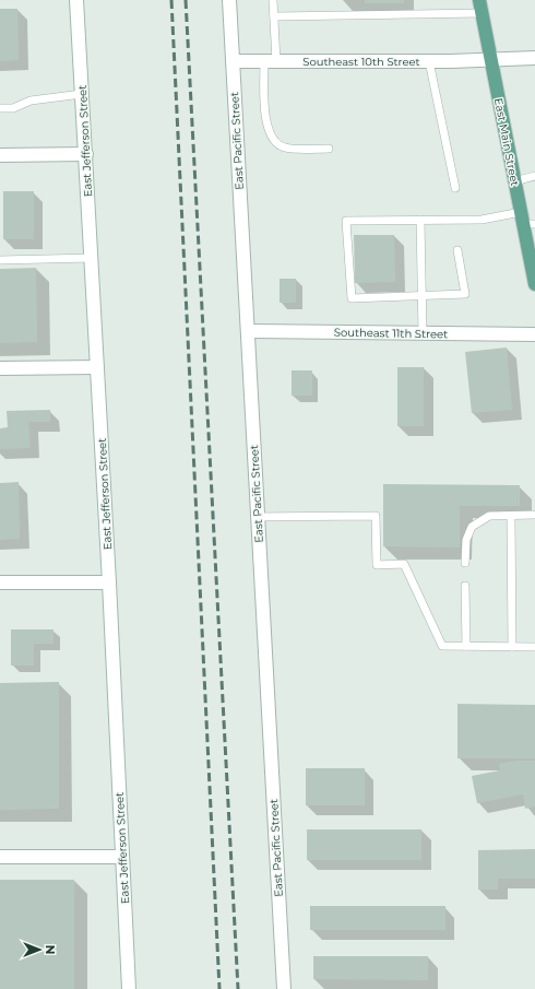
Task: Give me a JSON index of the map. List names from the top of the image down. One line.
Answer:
{"streets":{"main road":["East Main Street"],"street":["Southeast 10th Street","East Jefferson Street","East Pacific Street","Southeast 11th Street"]},"crossings":[["Southeast 10th Street","East Pacific Street"],["Southeast 10th Street","East Main Street"],["East Pacific Street","Southeast 11th Street"]],"north":"right"}
